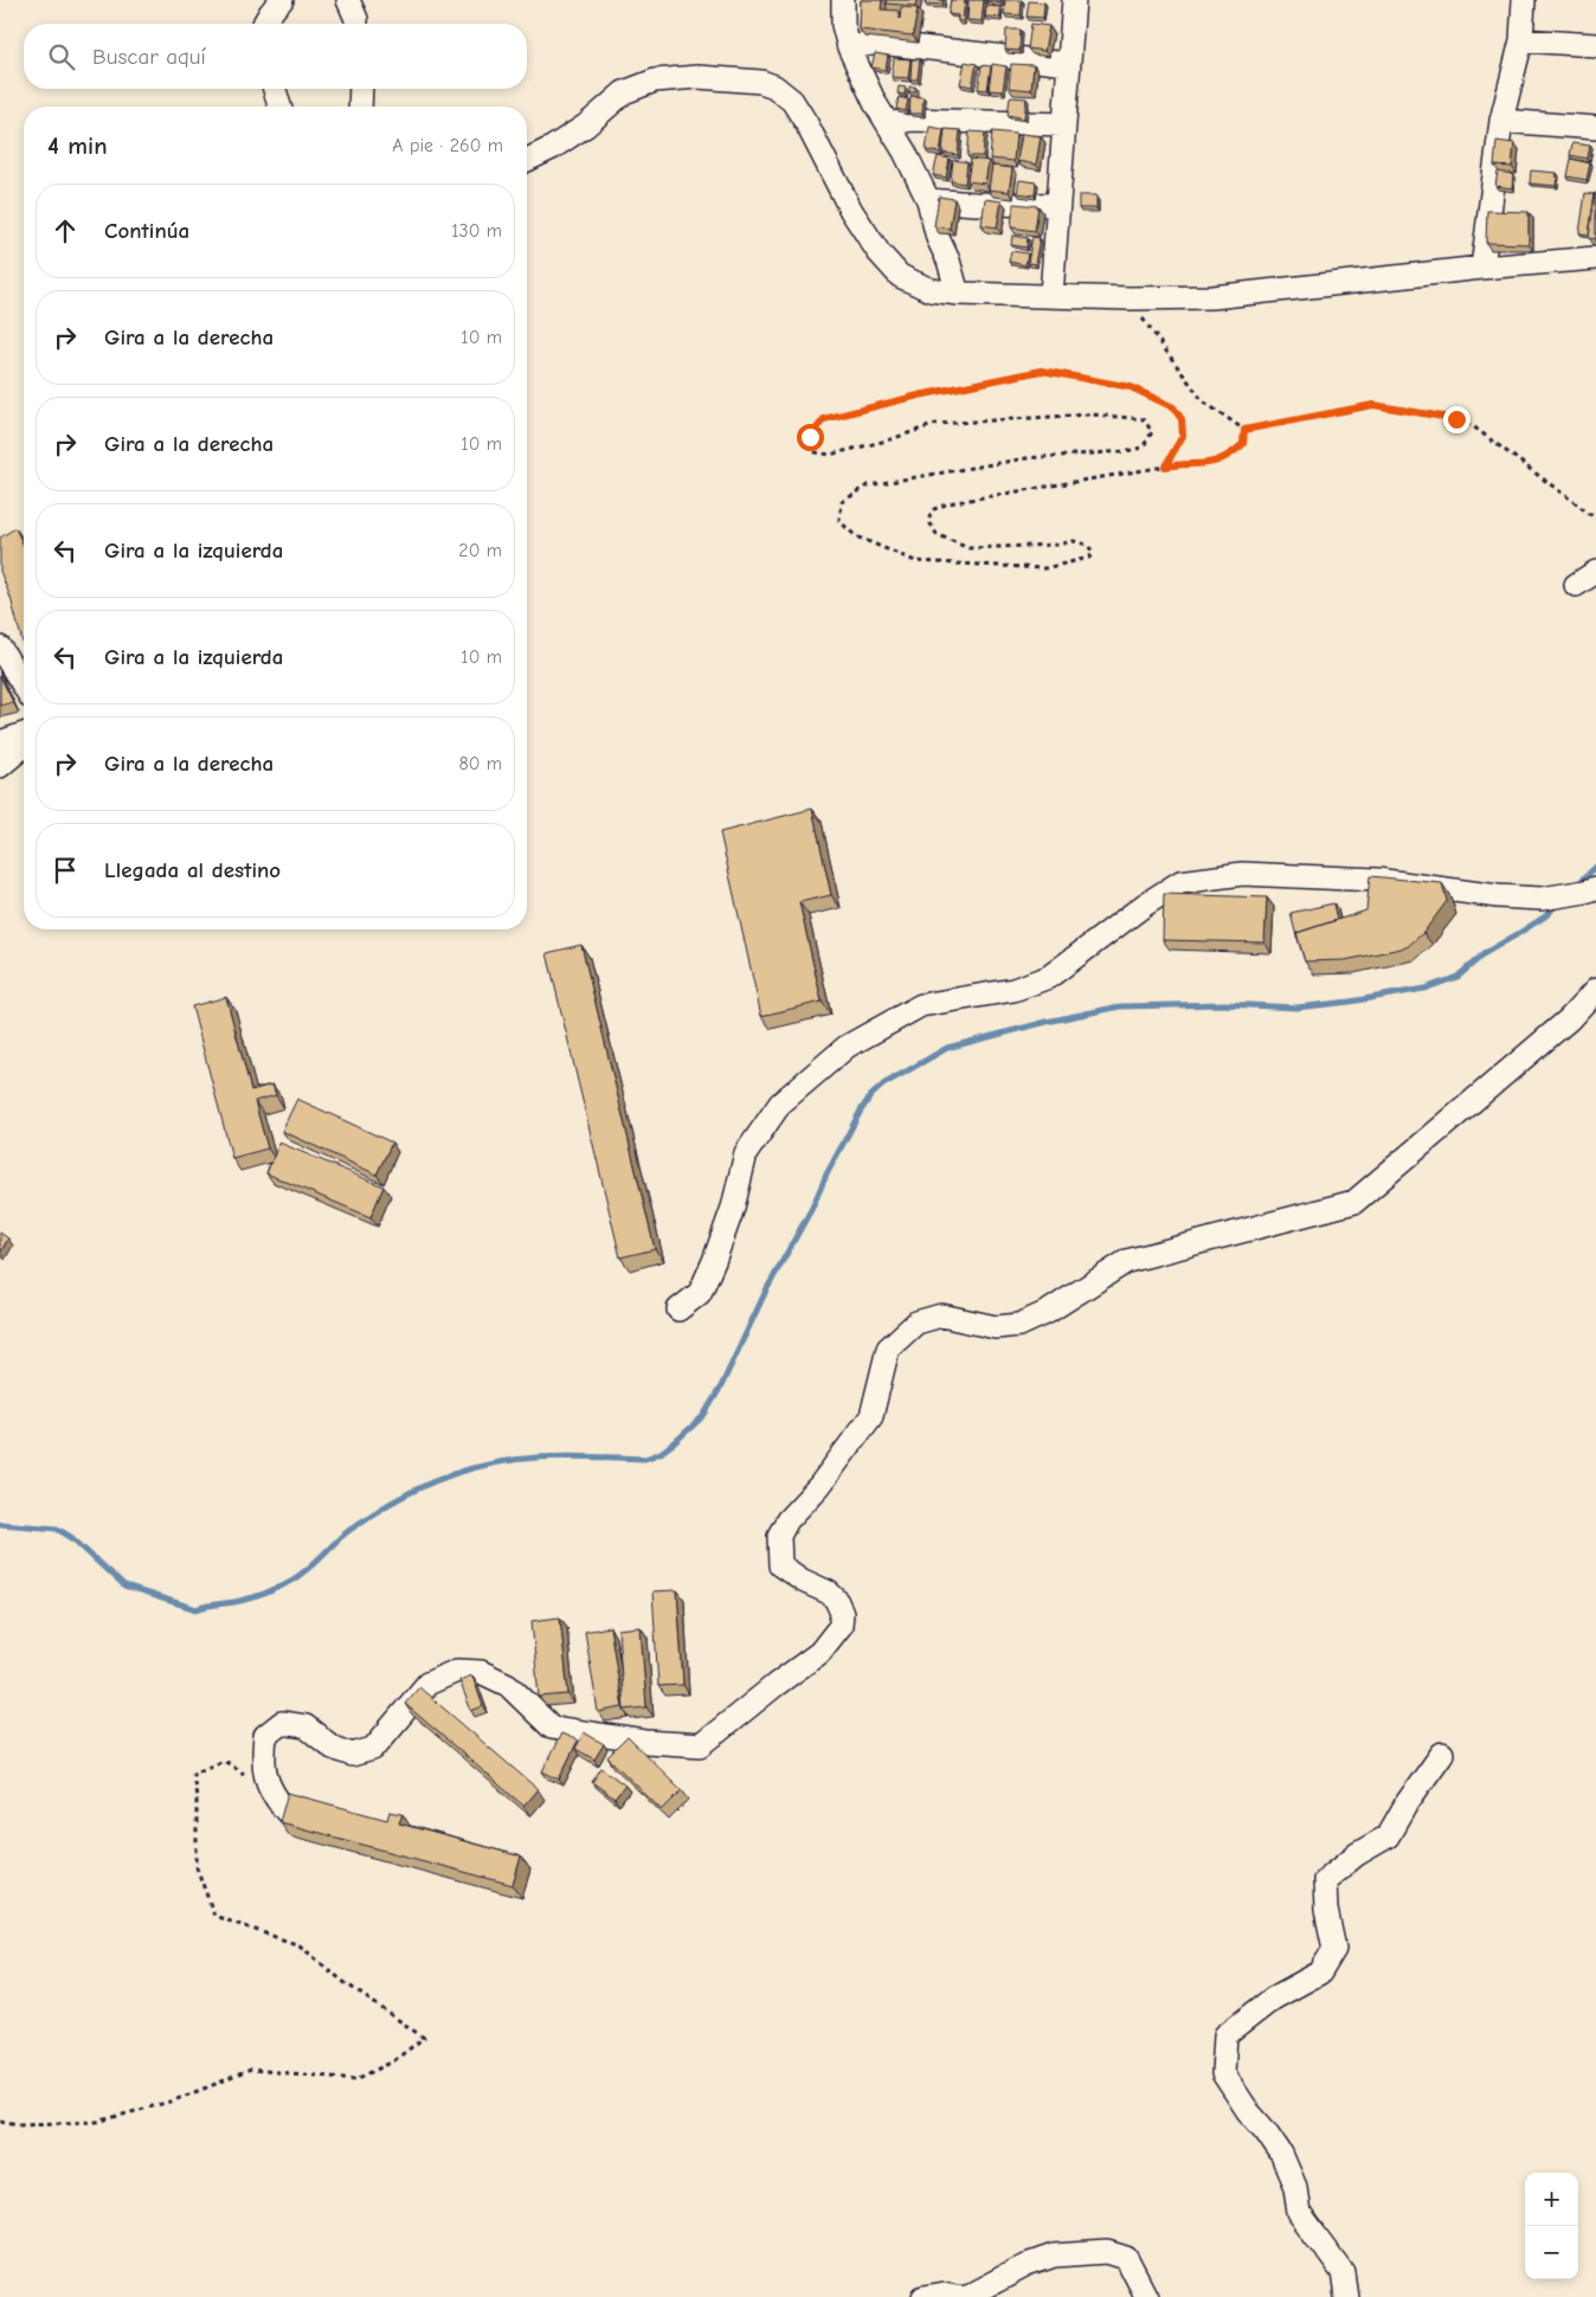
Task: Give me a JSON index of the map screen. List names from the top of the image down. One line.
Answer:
{"page":{"search":"Buscar aquí","heading":["4 min","A pie · 260 m"],"list":[["Continúa","130 m"],["Gira a la derecha","10 m"],["Gira a la derecha","10 m"],["Gira a la izquierda","20 m"],["Gira a la izquierda","10 m"],["Gira a la derecha","80 m"],"Llegada al destino"],"map_buttons":["+","−"]}}
